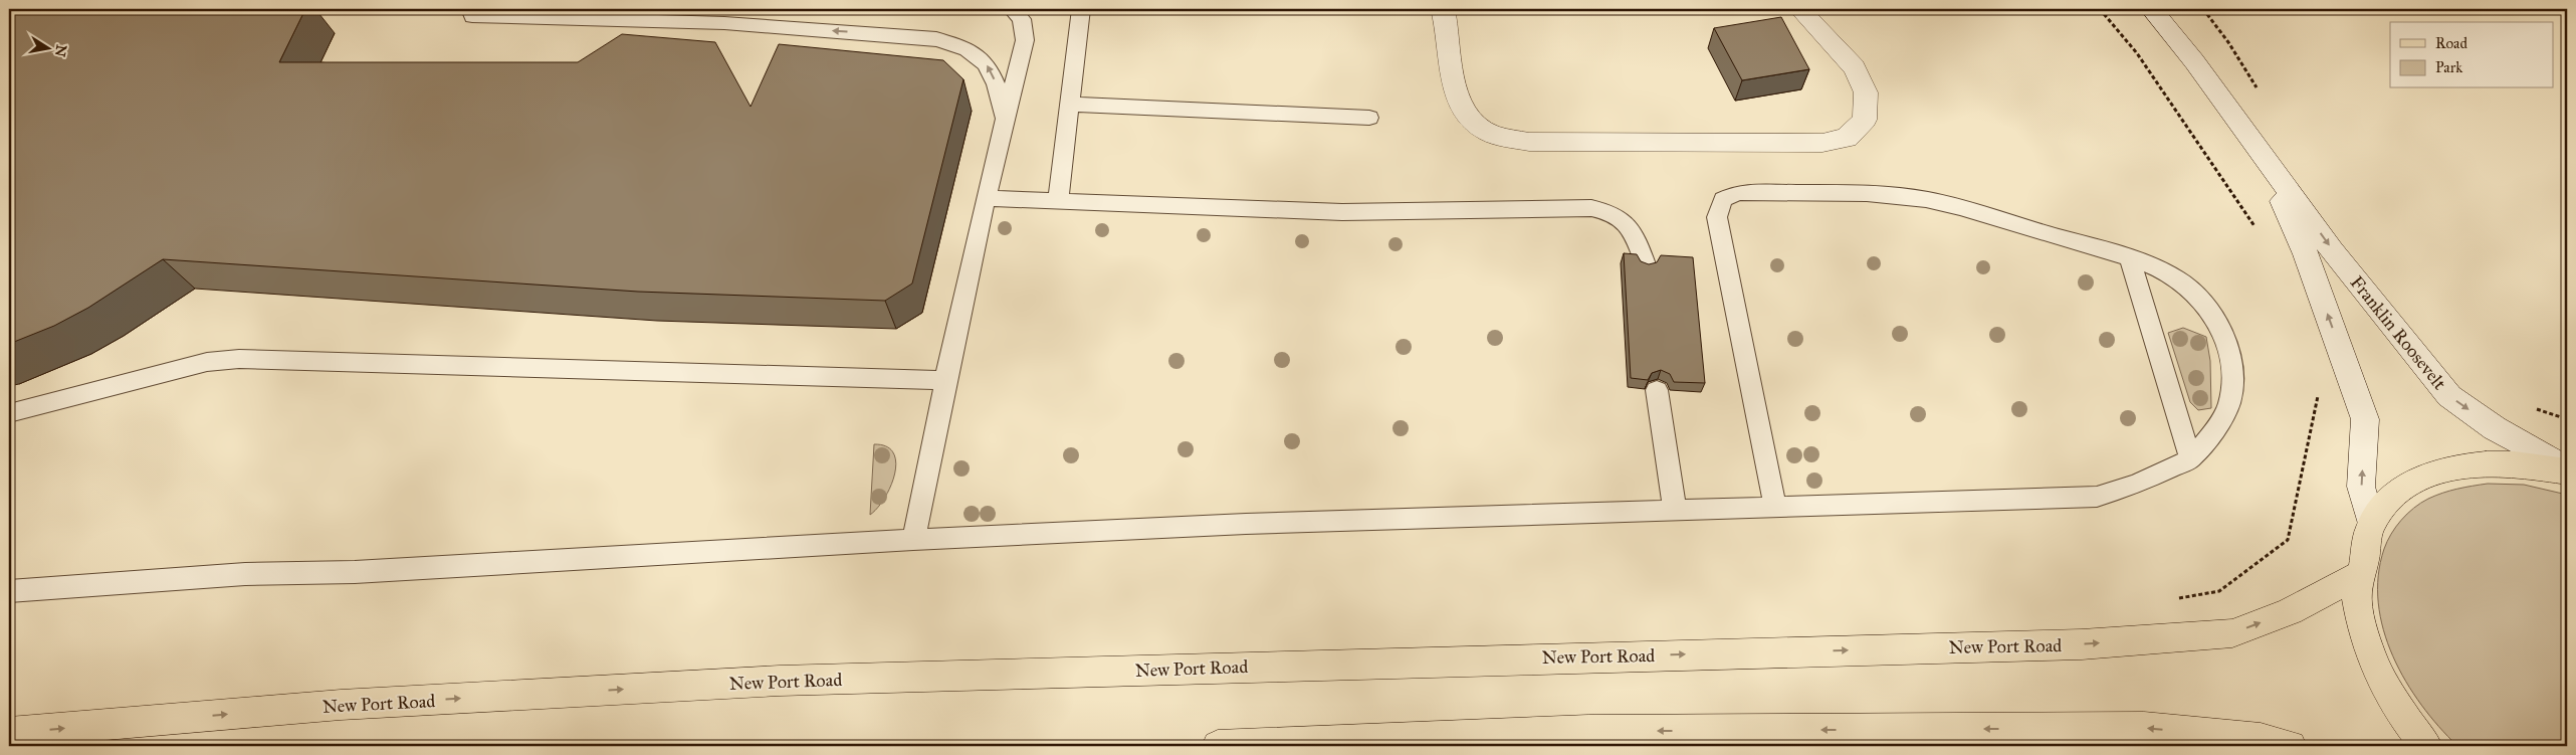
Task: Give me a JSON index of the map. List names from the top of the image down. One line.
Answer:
{"streets":{"main road":["Franklin Roosevelt","New Port Road"]},"legend":["Road","Park"],"north":"right"}
